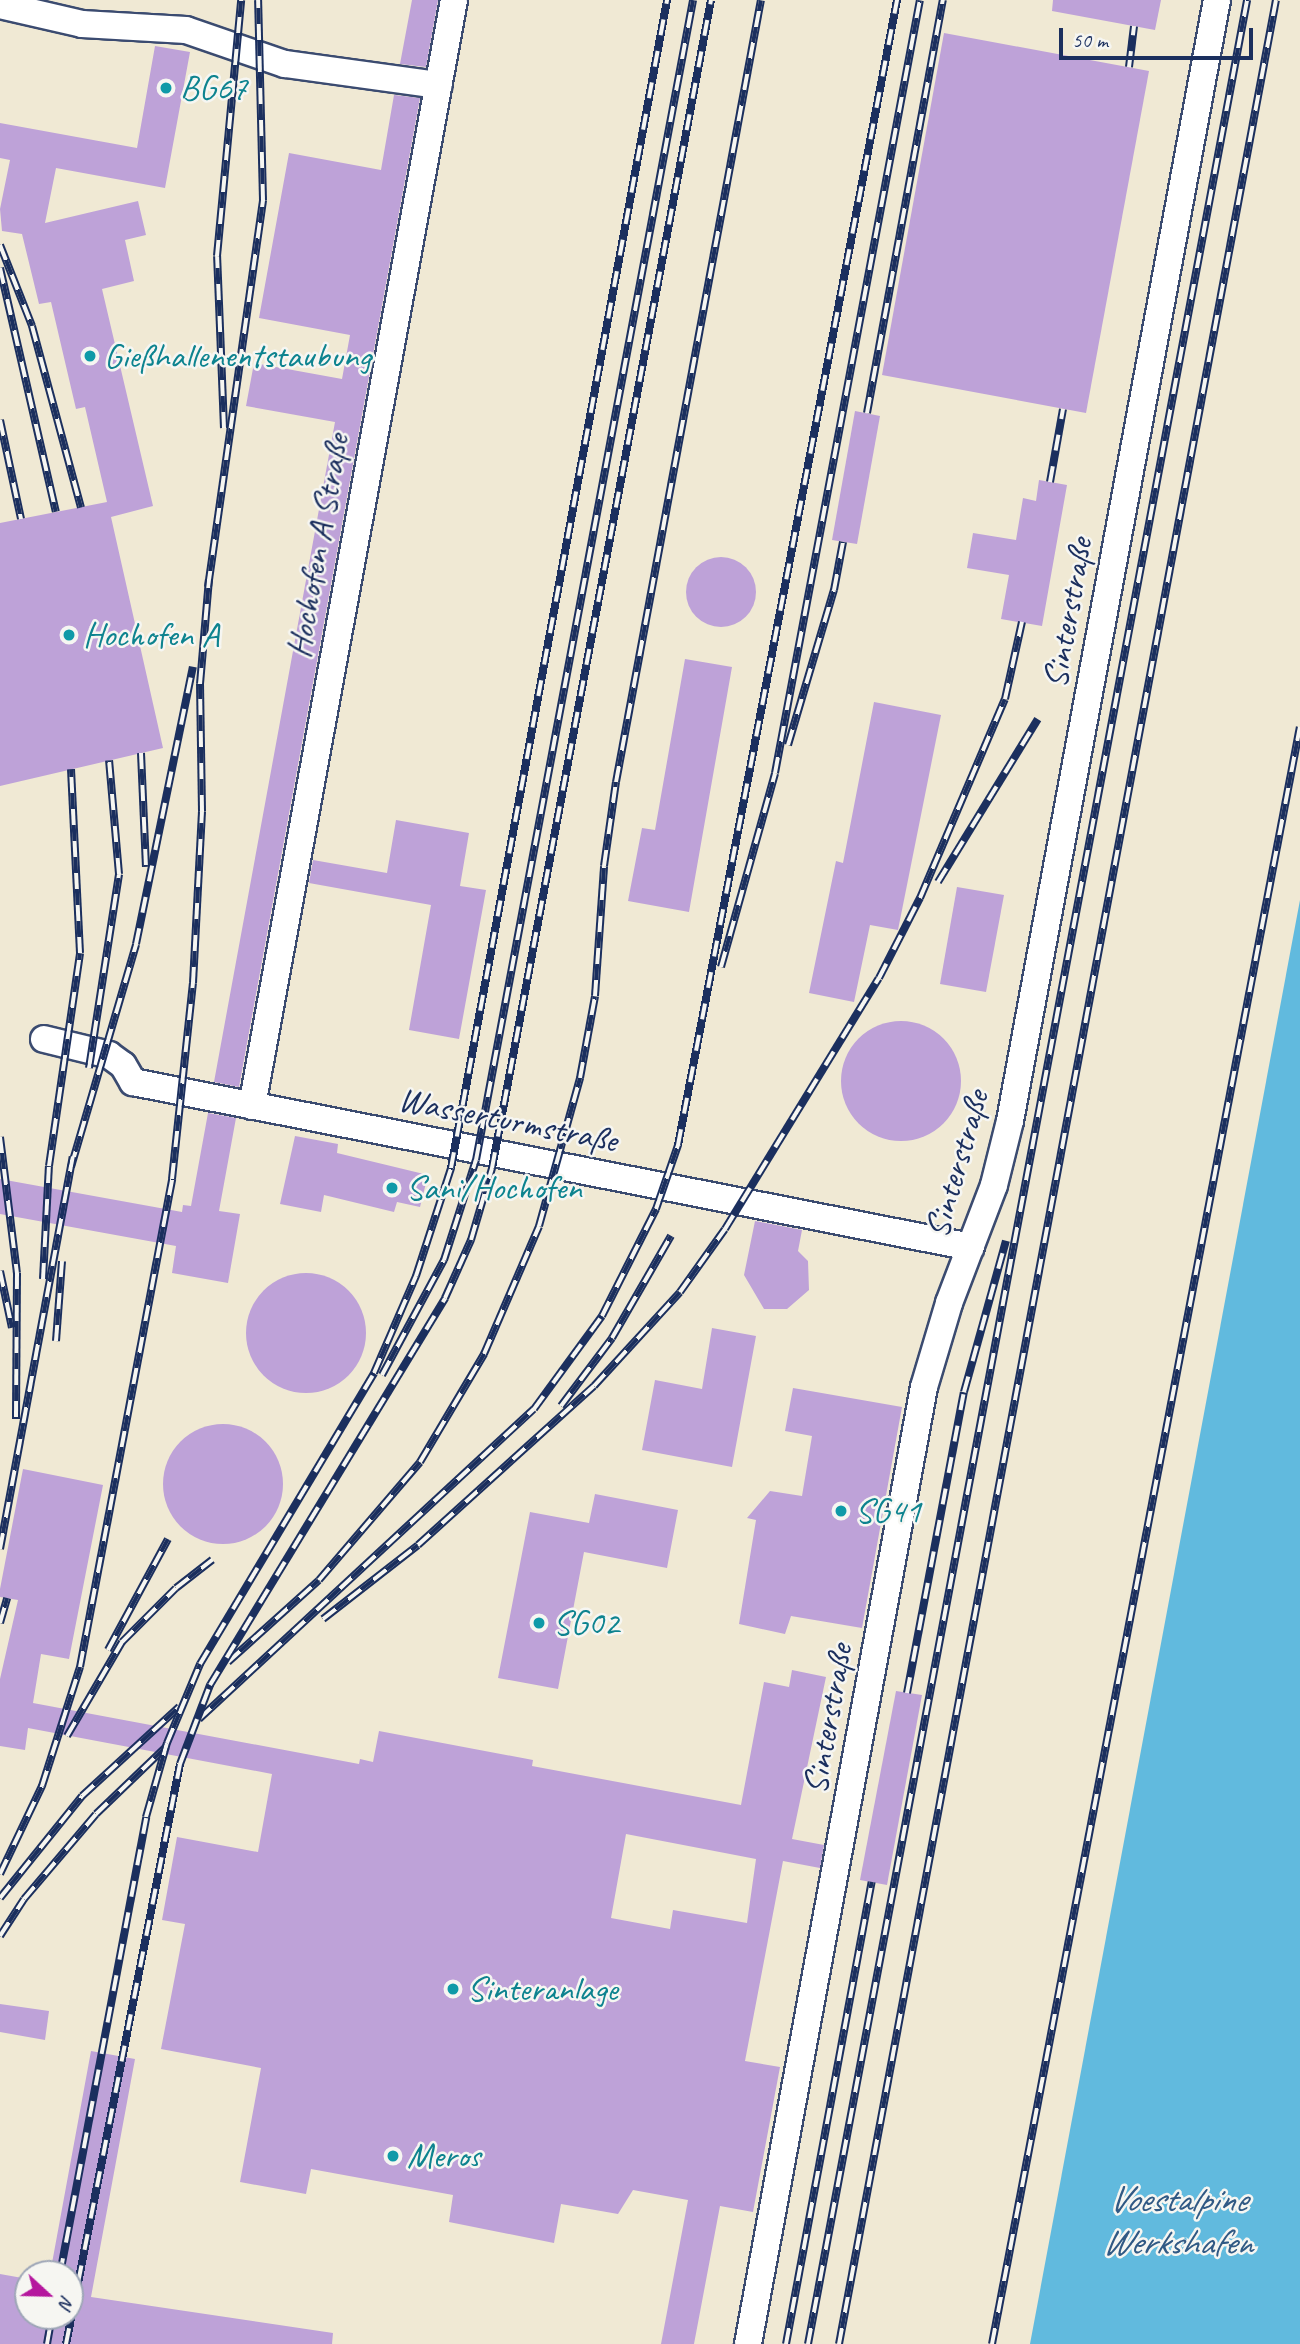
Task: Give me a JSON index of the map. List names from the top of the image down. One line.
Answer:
{"streets":{"street":["Hochofen A Straße","Sinterstraße","Wasserturmstraße"]},"crossings":[["Hochofen A Straße","Wasserturmstraße"],["Sinterstraße","Wasserturmstraße"]],"water":["Voestalpine Werkshafen"],"places":["BG67","Gießhallenentstaubung","Hochofen A","Sani/Hochofen","SG41","SG02","Sinteranlage","Meros"],"scale_bar":"50 m","north":"right"}
